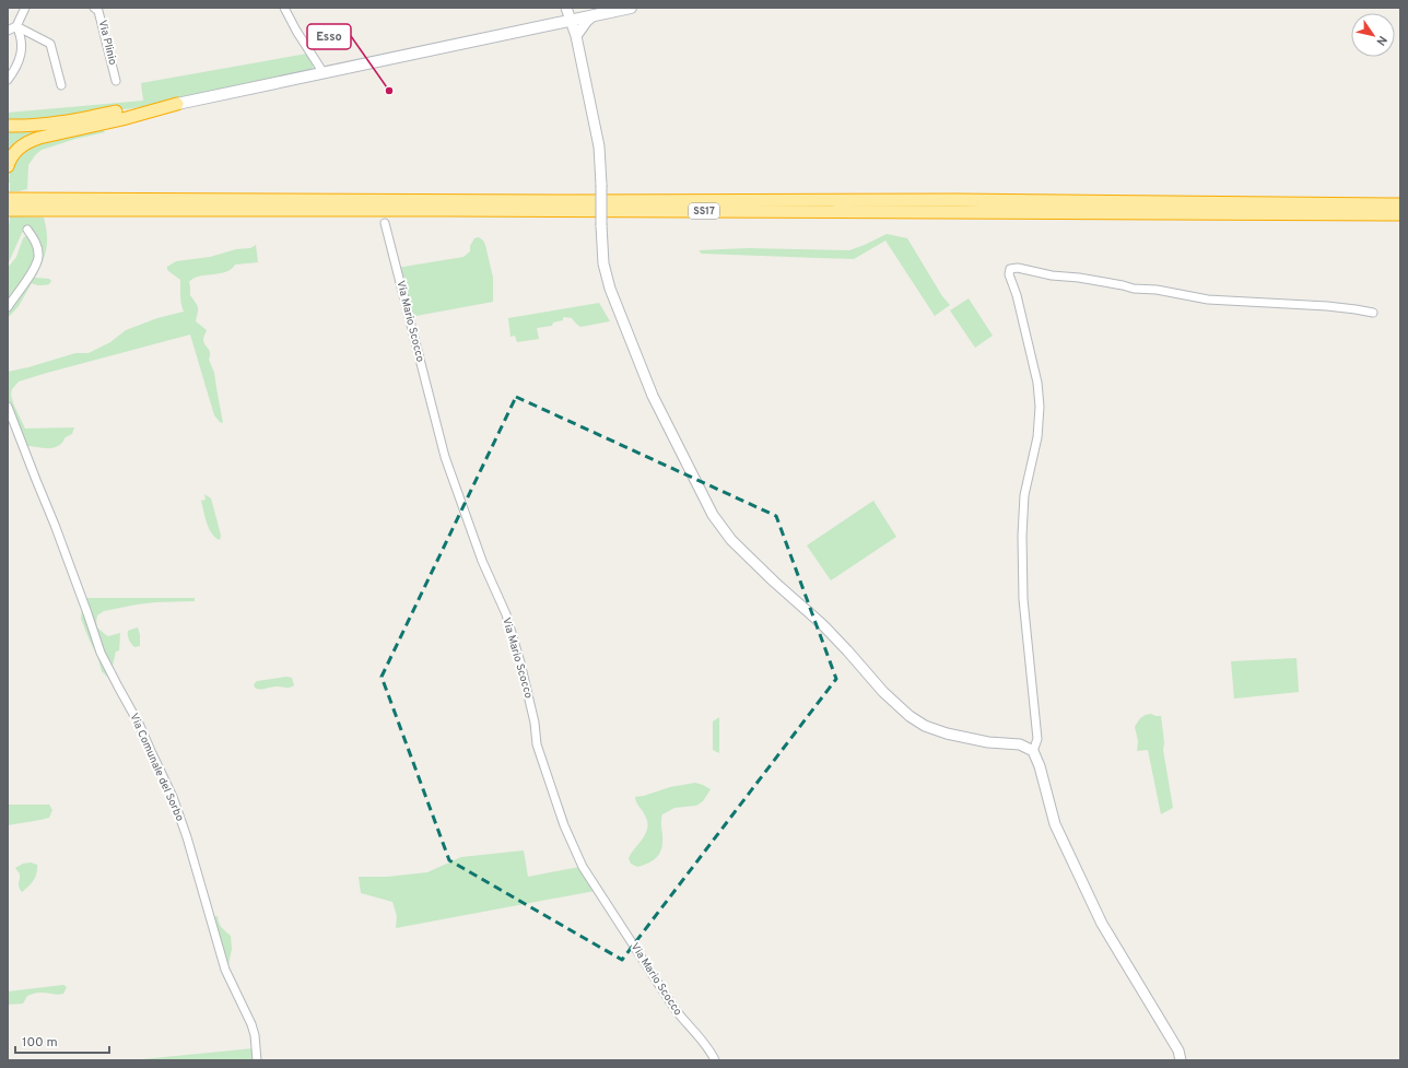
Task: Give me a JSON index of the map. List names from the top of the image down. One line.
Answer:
{"streets":{"highway":["SS17"],"street":["Via Plinio","Via Mario Scocco","Via Comunale del Sorbo"]},"places":["Esso"],"scale_bar":"100 m","north":"bottom right"}
